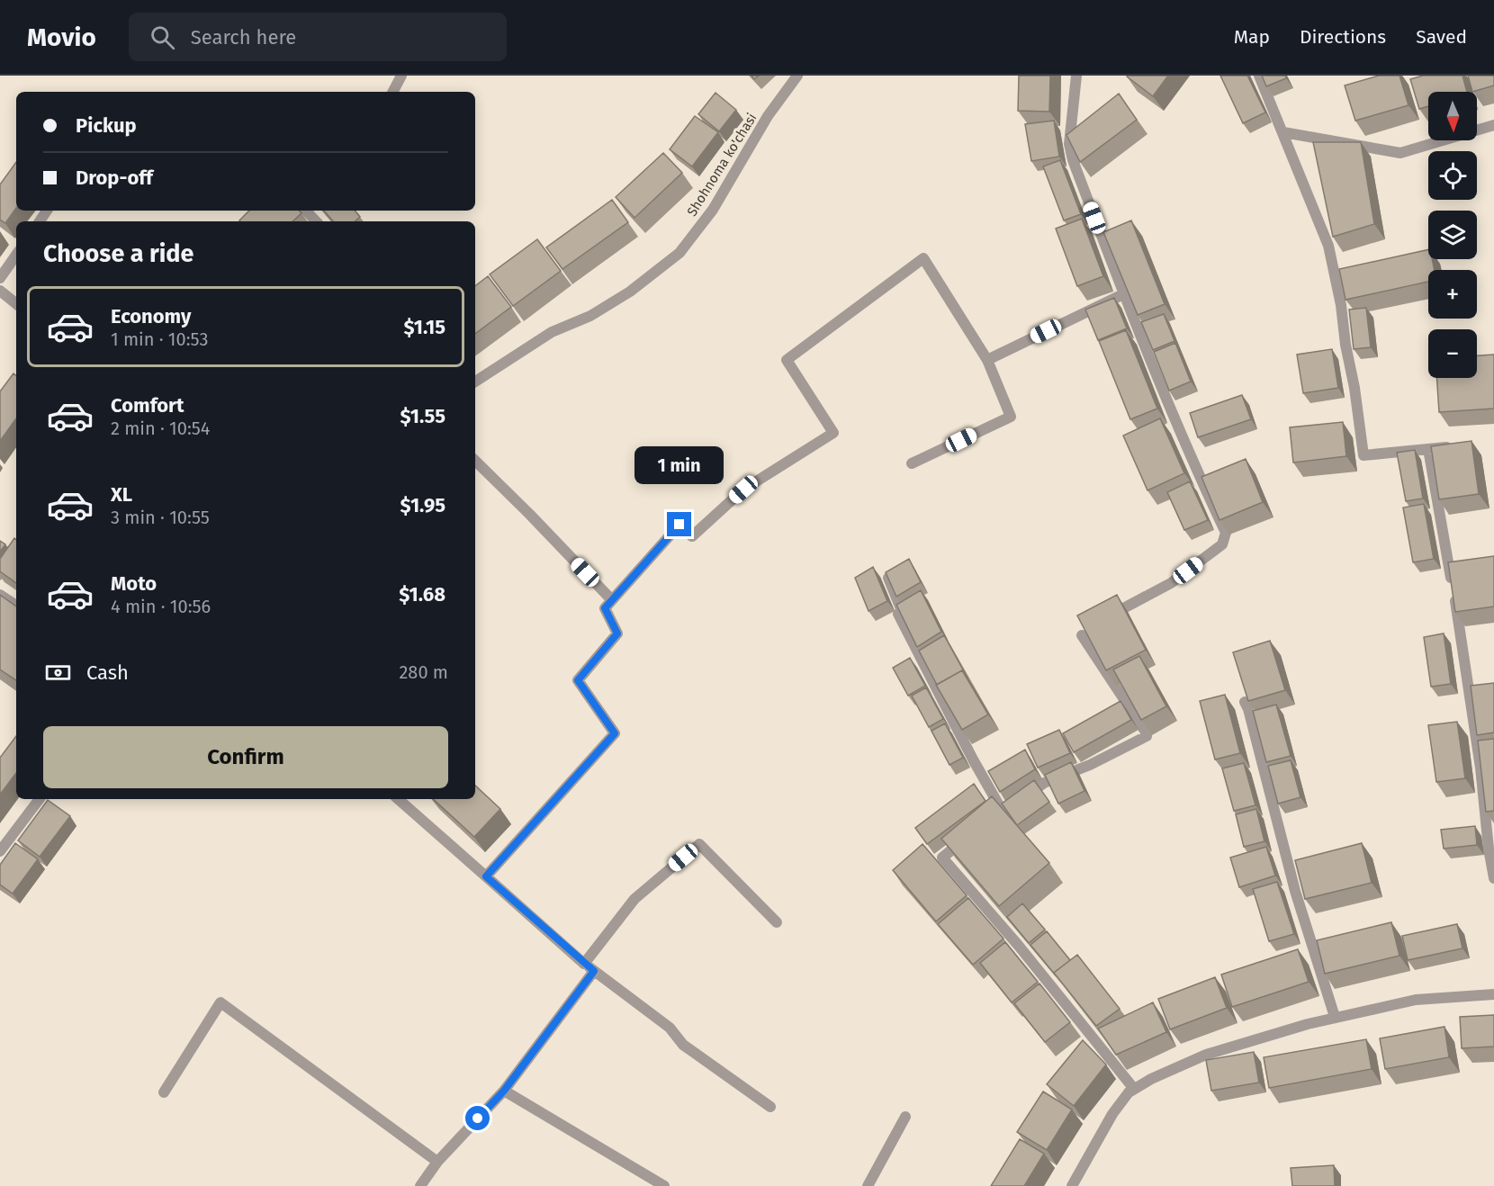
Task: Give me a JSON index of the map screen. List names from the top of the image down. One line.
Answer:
{"streets":{"street":["Shohnoma ko'chasi"]},"north":"bottom","page":{"header":"Movio","search":"Search here","nav":["Map","Directions","Saved"],"map_buttons":["+","−"],"banner":["Pickup","Drop-off"],"heading":"Choose a ride","list":[{"name":"Economy","note":"1 min · 10:53","value":"$1.15"},{"name":"Comfort","note":"2 min · 10:54","value":"$1.55"},{"name":"XL","note":"3 min · 10:55","value":"$1.95"},{"name":"Moto","note":"4 min · 10:56","value":"$1.68"}],"bubble":"1 min","pay":["Cash","280 m"],"buttons":"Confirm"}}
